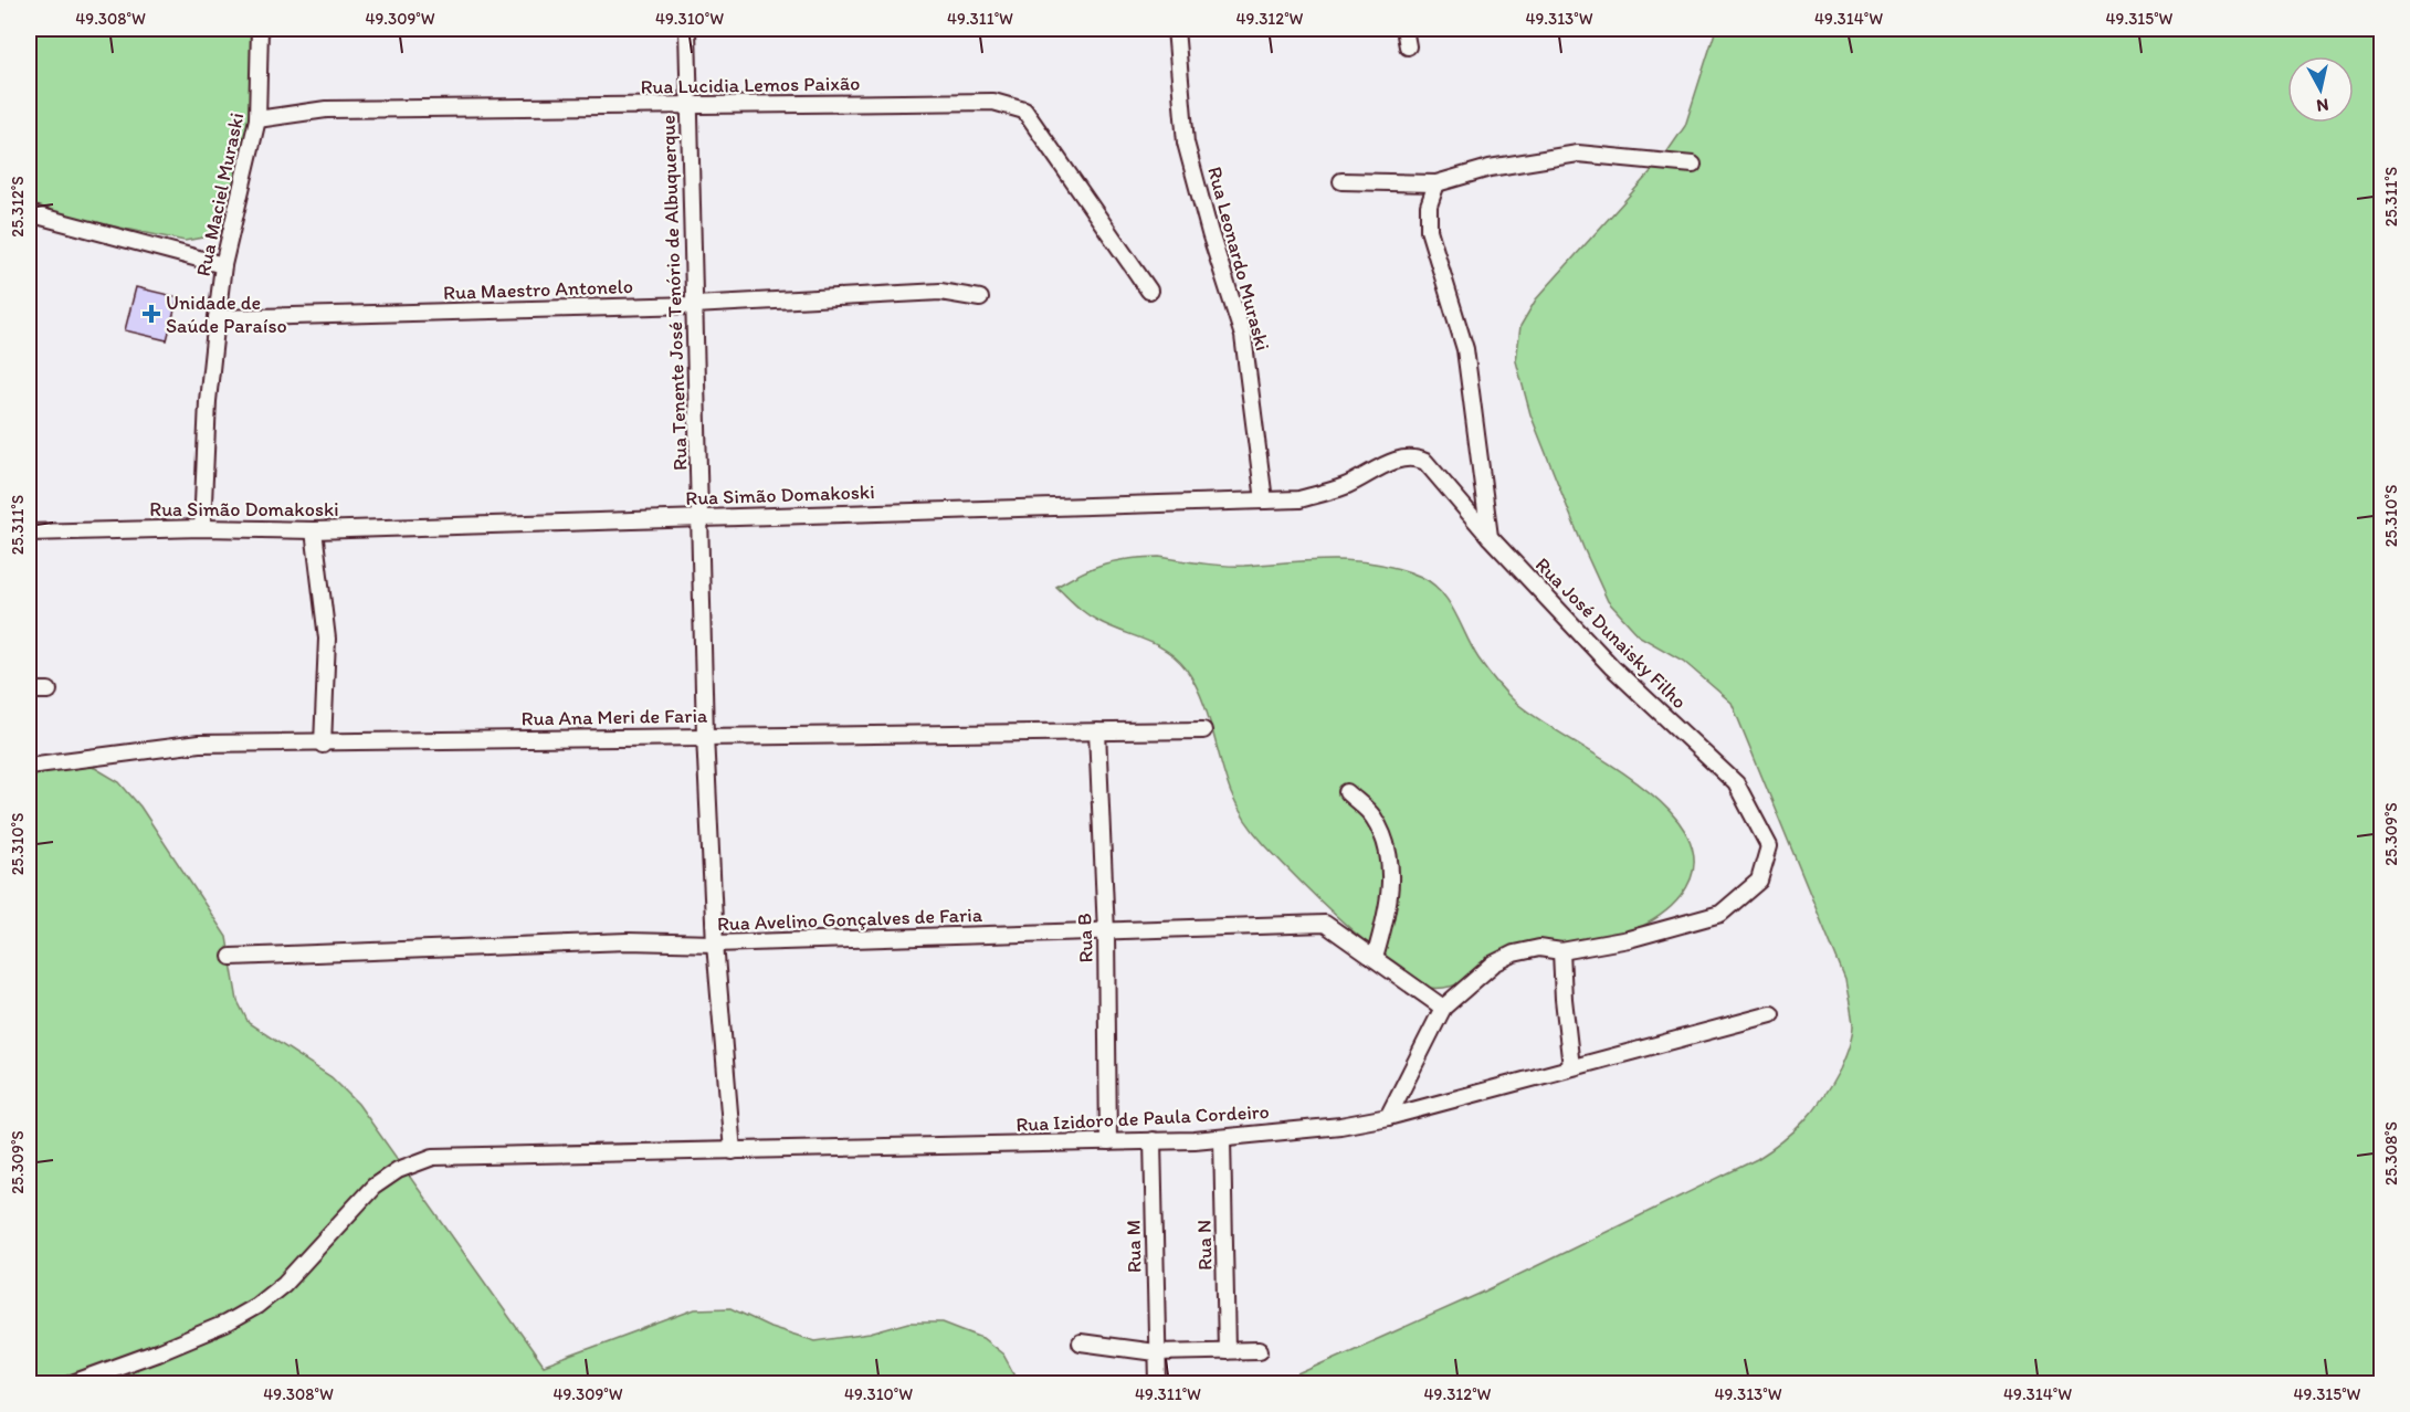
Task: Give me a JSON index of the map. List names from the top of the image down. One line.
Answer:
{"streets":{"street":["Rua Lucidia Lemos Paixão","Rua Maciel Muraski","Rua Leonardo Muraski","Rua Maestro Antonelo","Rua Tenente José Tenório de Albuquerque","Rua Simão Domakoski","Rua José Dunaisky Filho","Rua Ana Meri de Faria","Rua Avelino Gonçalves de Faria","Rua B","Rua Izidoro de Paula Cordeiro","Rua N","Rua M"]},"crossings":[["Rua Lucidia Lemos Paixão","Rua Maciel Muraski"],["Rua Lucidia Lemos Paixão","Rua Tenente José Tenório de Albuquerque"],["Rua Maciel Muraski","Rua Maestro Antonelo"],["Rua Maciel Muraski","Rua Simão Domakoski"],["Rua Leonardo Muraski","Rua Simão Domakoski"],["Rua Maestro Antonelo","Rua Tenente José Tenório de Albuquerque"],["Rua Tenente José Tenório de Albuquerque","Rua Simão Domakoski"],["Rua Tenente José Tenório de Albuquerque","Rua Ana Meri de Faria"],["Rua Tenente José Tenório de Albuquerque","Rua Avelino Gonçalves de Faria"],["Rua Tenente José Tenório de Albuquerque","Rua Izidoro de Paula Cordeiro"],["Rua Simão Domakoski","Rua José Dunaisky Filho"],["Rua José Dunaisky Filho","Rua Avelino Gonçalves de Faria"],["Rua Ana Meri de Faria","Rua B"],["Rua Avelino Gonçalves de Faria","Rua B"],["Rua B","Rua Izidoro de Paula Cordeiro"],["Rua Izidoro de Paula Cordeiro","Rua N"],["Rua Izidoro de Paula Cordeiro","Rua M"]],"places":{"health":["Unidade de Saúde Paraíso"]},"north":"bottom","coordinates":["49.308°W","49.309°W","49.310°W","49.311°W","49.312°W","49.313°W","49.314°W","49.315°W","25.311°S","25.312°S","25.310°S","25.309°S","25.308°S"]}
